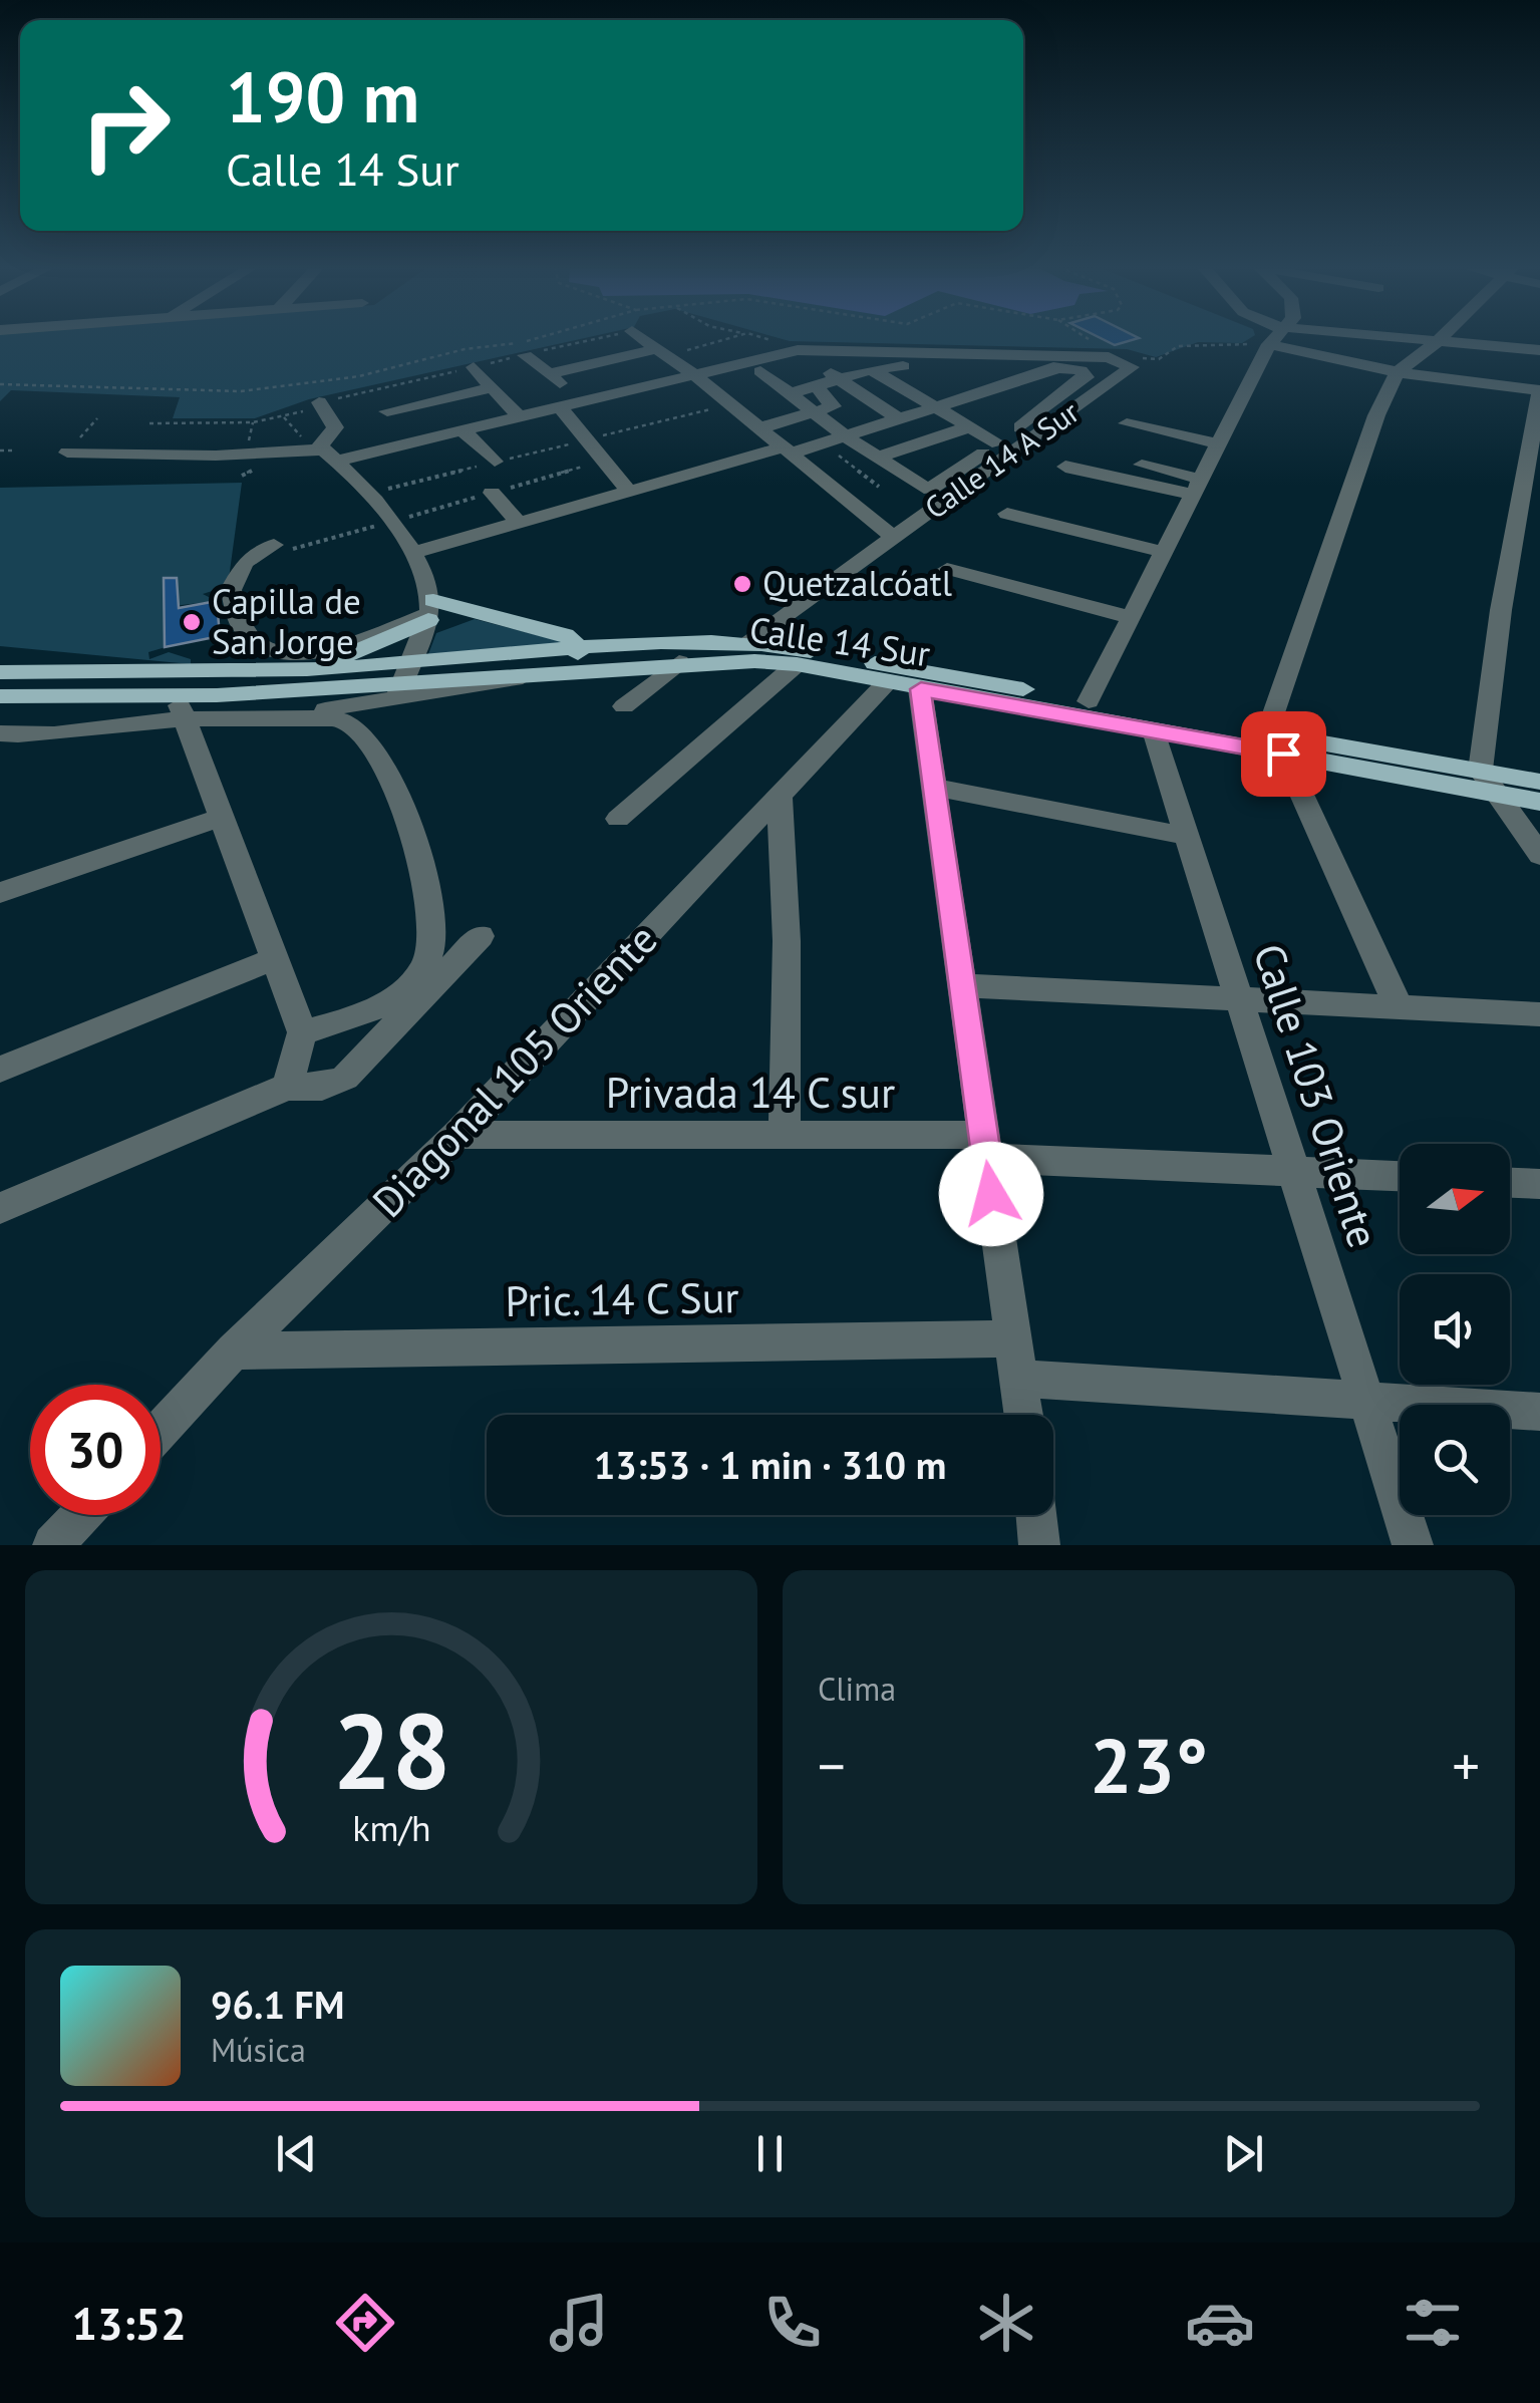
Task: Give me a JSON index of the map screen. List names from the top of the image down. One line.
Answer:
{"streets":{"main road":["Calle 14 Sur"],"street":["Calle 14 A Sur","Diagonal 105 Oriente","Privada 14 C sur","Calle 103 Oriente","Pric. 14 C Sur"]},"crossings":[["Calle 14 A Sur","Calle 14 Sur"],["Calle 14 Sur","Diagonal 105 Oriente"],["Calle 14 Sur","Calle 103 Oriente"],["Diagonal 105 Oriente","Privada 14 C sur"],["Diagonal 105 Oriente","Pric. 14 C Sur"],["Privada 14 C sur","Calle 103 Oriente"]],"places":["Quetzalcóatl","Capilla de San Jorge"],"north":"right","page":{"turn":["190 m","Calle 14 Sur"],"limit":"30","trip":"13:53 · 1 min · 310 m","tile":"Clima","heat":["−","23°","+"],"song":["96.1 FM","Música"],"tabs":"13:52","gauge":["28","km/h"]}}
